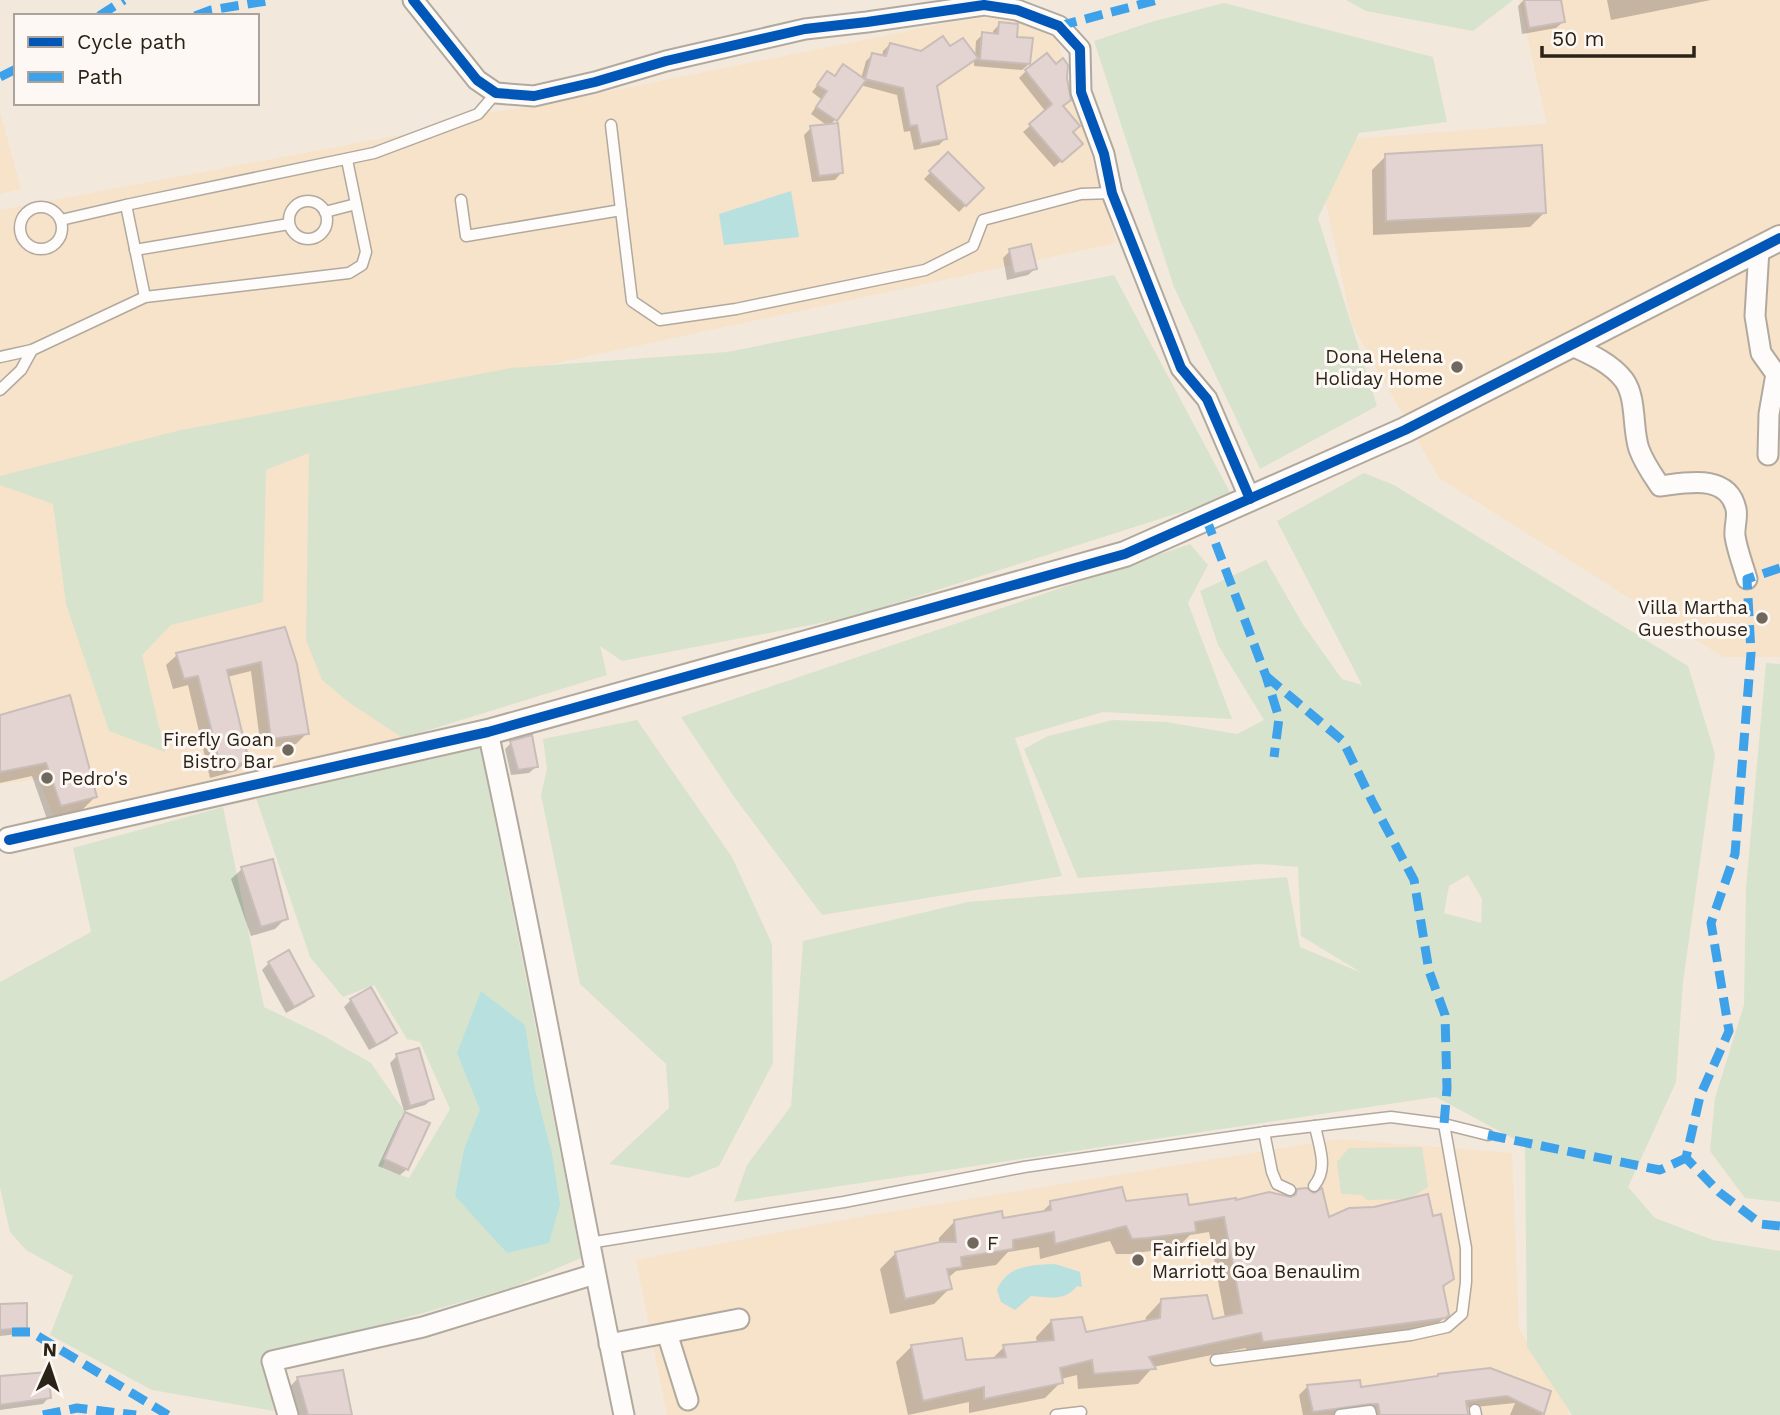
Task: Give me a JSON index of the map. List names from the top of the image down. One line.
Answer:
{"places":["Dona Helena Holiday Home","Villa Martha Guesthouse","Firefly Goan Bistro Bar","Pedro's","F","Fairfield by Marriott Goa Benaulim"],"legend":["Cycle path","Path"],"scale_bar":"50 m","north":"top"}
